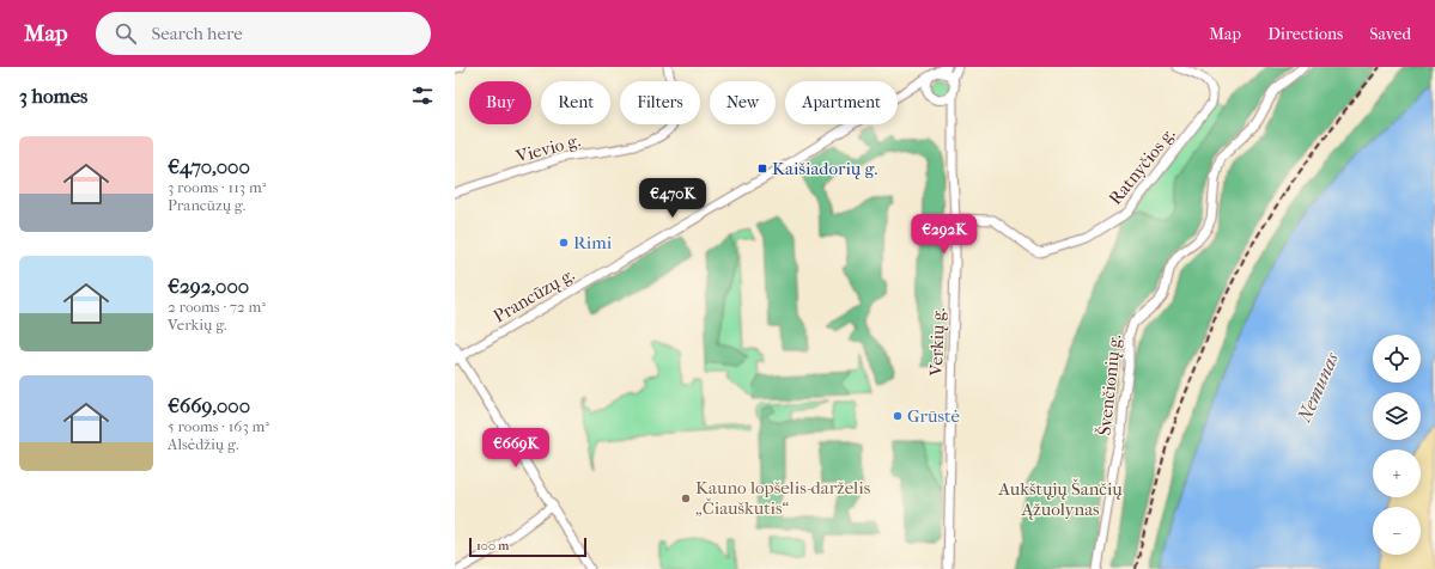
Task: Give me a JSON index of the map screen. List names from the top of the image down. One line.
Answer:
{"streets":{"street":["Vievio g.","Ratnyčios g.","Prancūzų g.","Verkių g.","Švenčionių g."]},"crossings":[["Ratnyčios g.","Verkių g."],["Prancūzų g.","Verkių g."]],"water":["Nemunas"],"parks":["Aukštųjų Šančių Ąžuolynas"],"places":{"transit":["Kaišiadorių g."],"other":["Rimi","Grūstė","Kauno lopšelis-darželis „Čiauškutis“"]},"scale_bar":"100 m","page":{"header":"Map","search":"Search here","nav":["Map","Directions","Saved"],"heading":"3 homes","chip":["Buy","Rent","Filters","New","Apartment"],"list":[{"name":"€470,000","note":"3 rooms · 113 m² · Prancūzų g."},{"name":"€292,000","note":"2 rooms · 72 m² · Verkių g."},{"name":"€669,000","note":"5 rooms · 163 m² · Alsėdžių g."}],"price":["€470K","€292K","€669K"],"map_buttons":["+","−"],"scale":"100 m"}}
